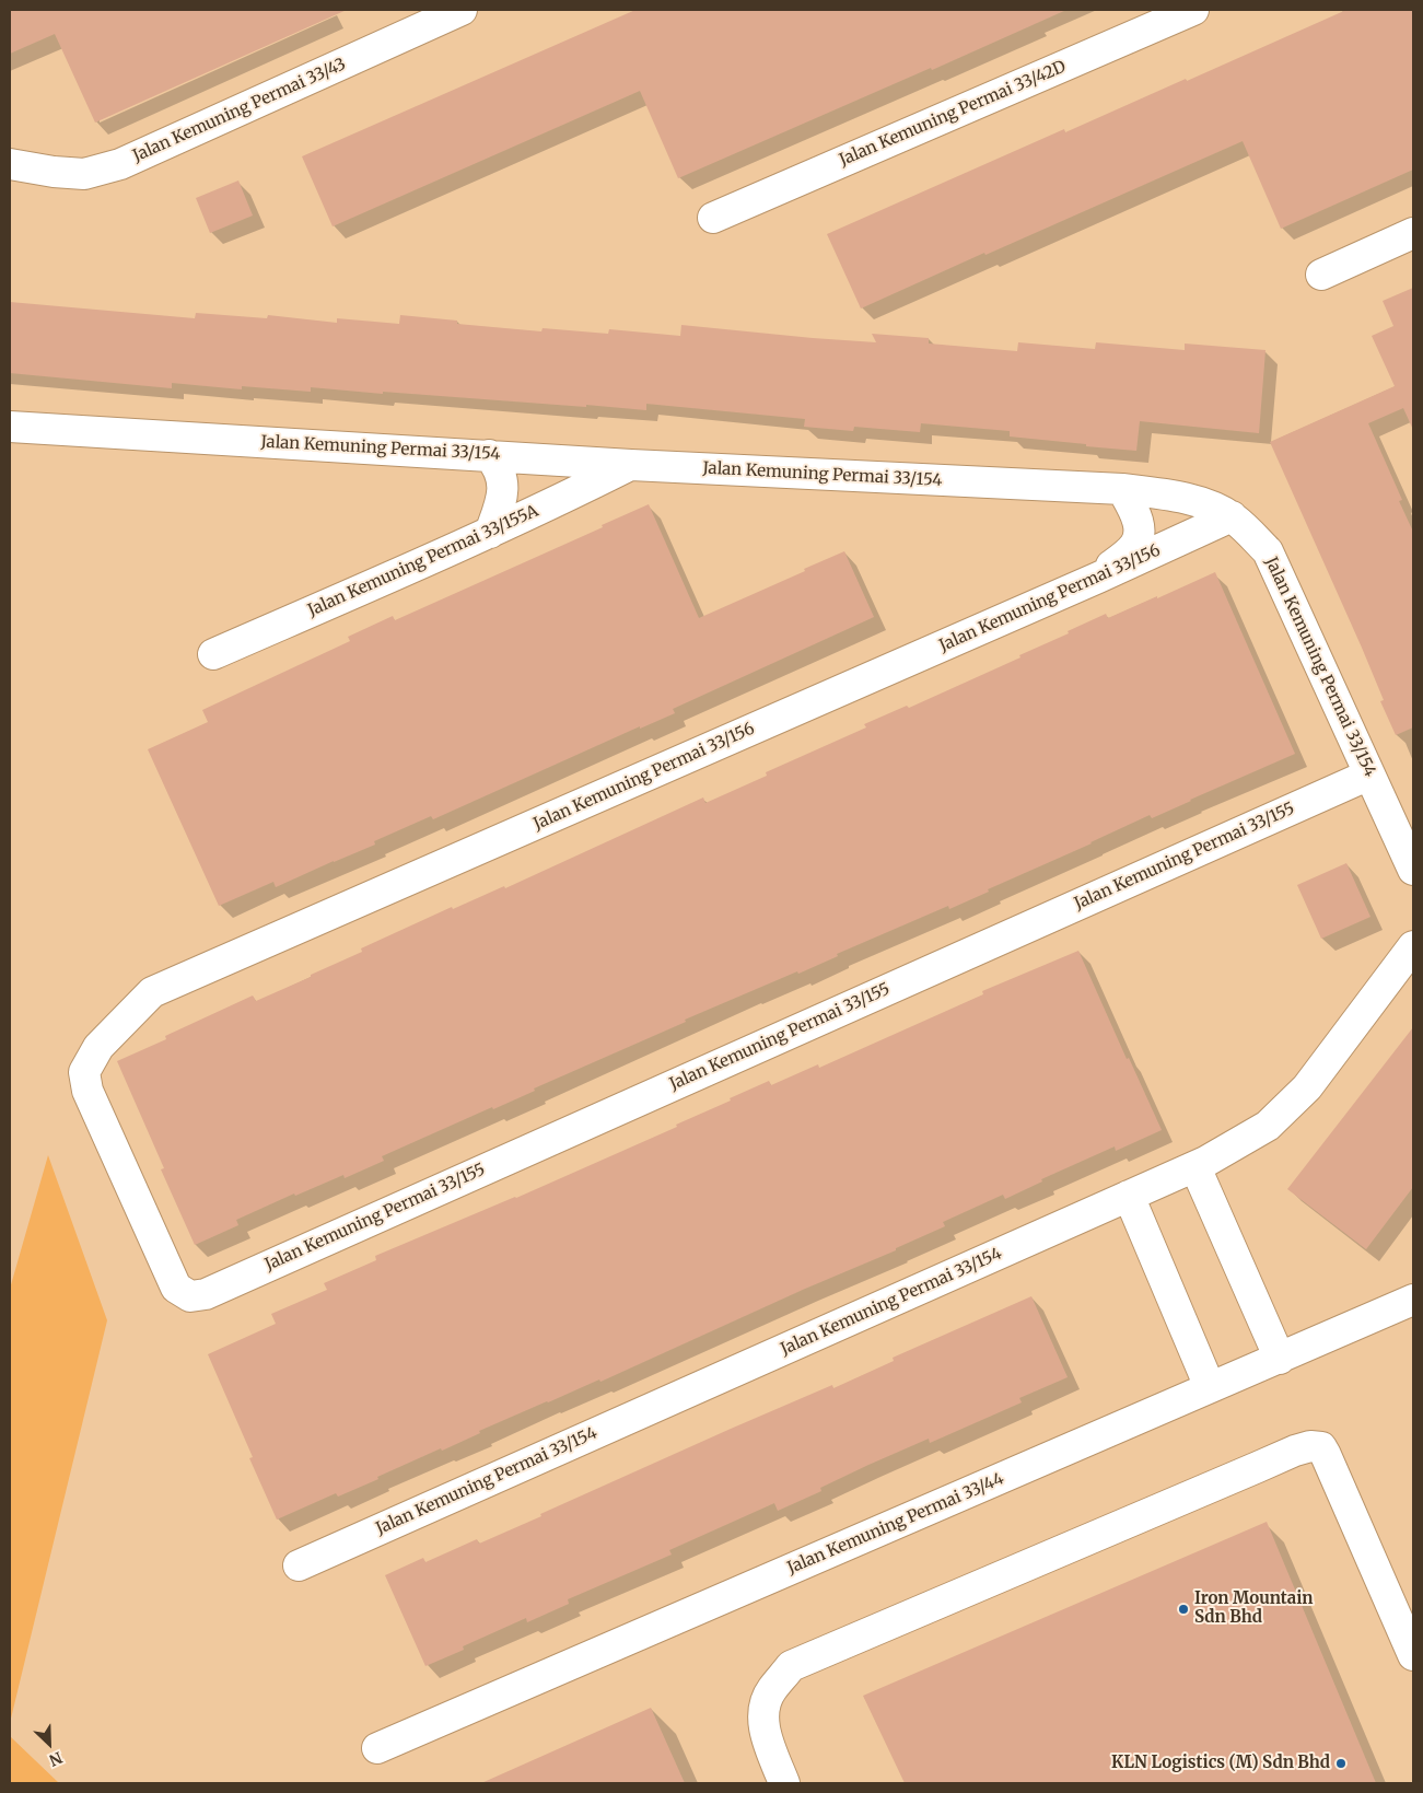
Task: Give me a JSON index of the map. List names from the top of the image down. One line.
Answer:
{"streets":{"street":["Jalan Kemuning Permai 33/43","Jalan Kemuning Permai 33/42D","Jalan Kemuning Permai 33/154","Jalan Kemuning Permai 33/155A","Jalan Kemuning Permai 33/156","Jalan Kemuning Permai 33/155","Jalan Kemuning Permai 33/44"]},"crossings":[["Jalan Kemuning Permai 33/154","Jalan Kemuning Permai 33/155A"],["Jalan Kemuning Permai 33/154","Jalan Kemuning Permai 33/156"],["Jalan Kemuning Permai 33/154","Jalan Kemuning Permai 33/155"],["Jalan Kemuning Permai 33/156","Jalan Kemuning Permai 33/155"]],"places":["Iron Mountain Sdn Bhd","KLN Logistics (M) Sdn Bhd"],"north":"bottom right"}
